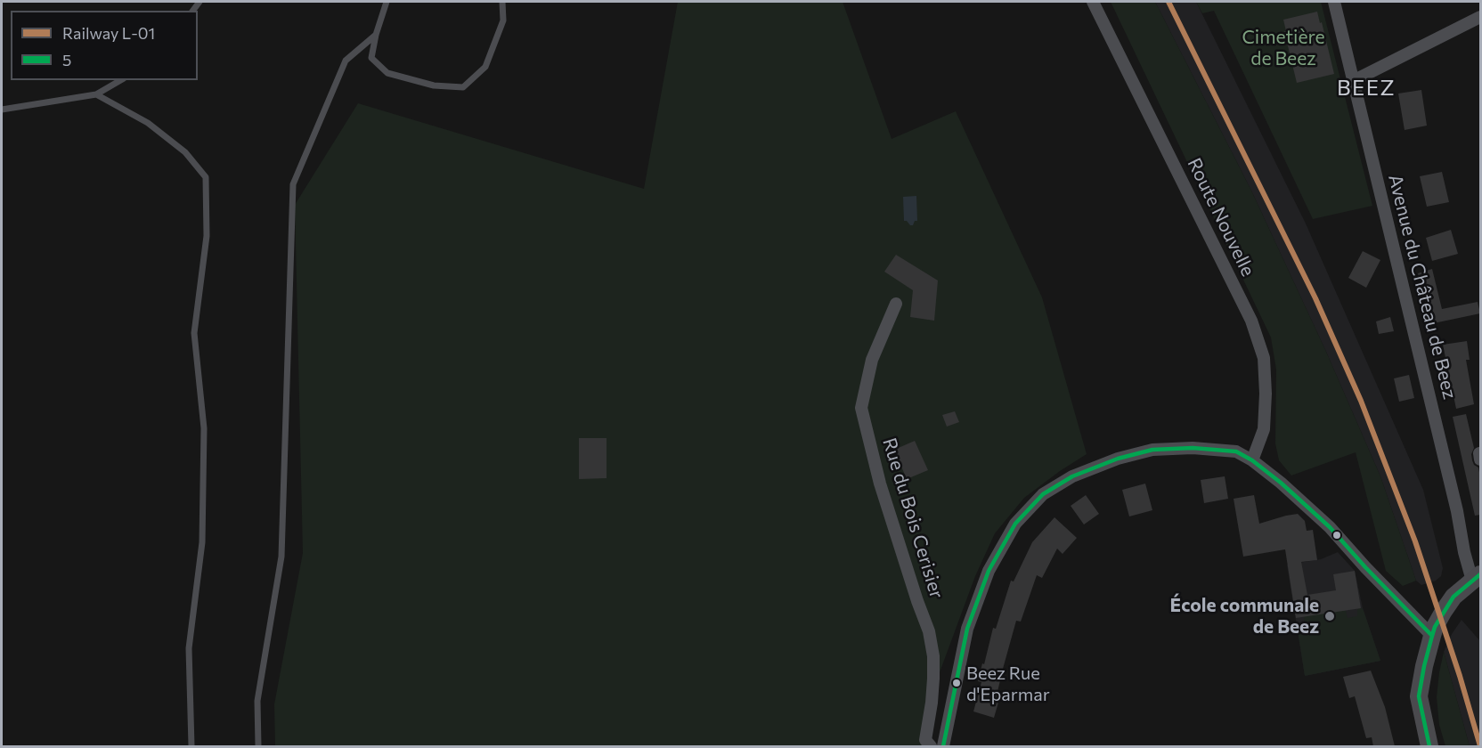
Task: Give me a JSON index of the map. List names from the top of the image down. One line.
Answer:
{"streets":{"street":["Route Nouvelle","Avenue du Château de Beez","Rue du Bois Cerisier"]},"districts":["BEEZ"],"parks":["Cimetière de Beez"],"places":["École communale de Beez","Beez Rue d'Eparmar"],"lines":["rail line L-01","transit line 5"],"legend":["Railway L-01","5"]}
